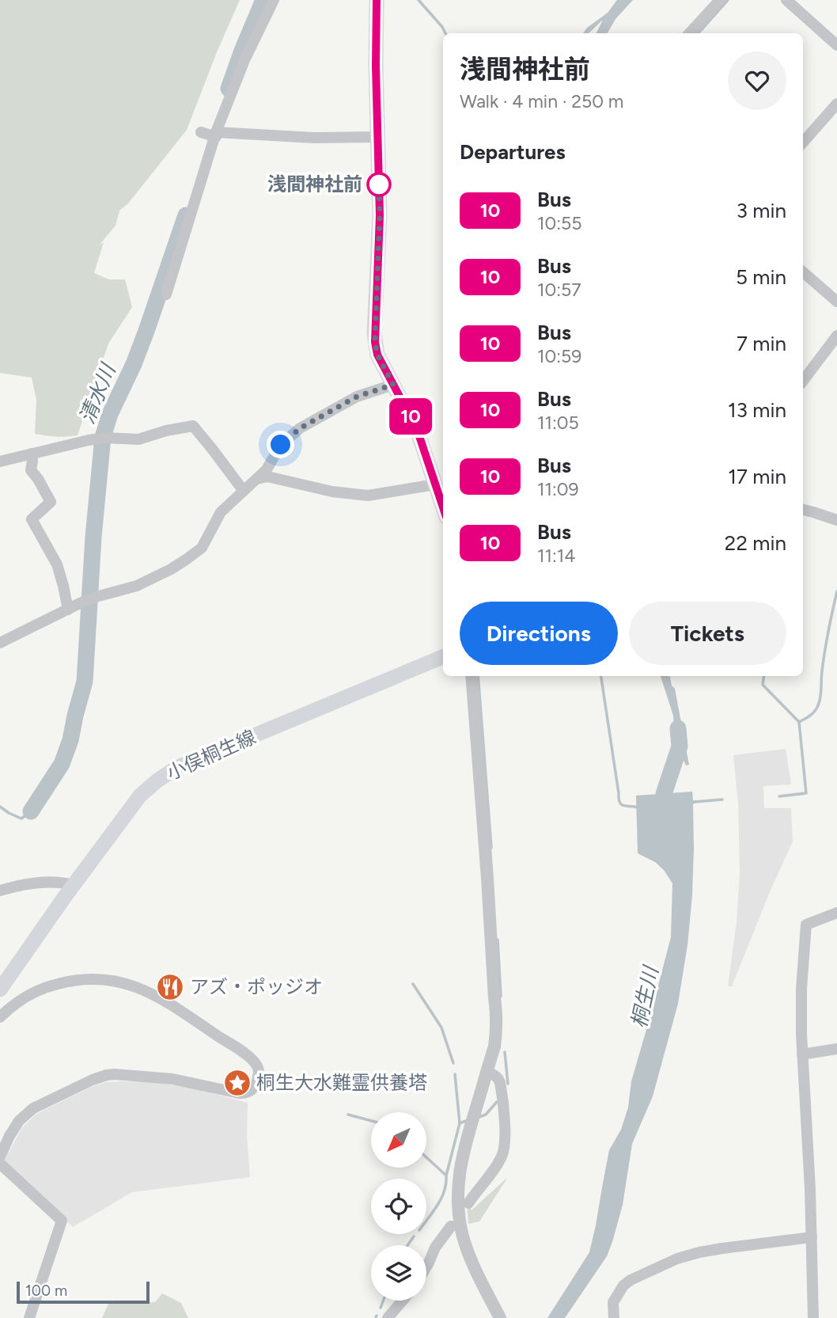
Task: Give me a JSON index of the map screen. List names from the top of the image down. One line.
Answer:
{"streets":{"main road":["小俣桐生線"]},"water":["清水川","桐生川"],"places":{"other":["浅間神社前"],"restaurant":["アズ・ポッジオ"],"place":["桐生大水難霊供養塔"]},"lines":["bus line 10"],"scale_bar":"100 m","north":"bottom left","page":{"on_map":"10","heading":[["浅間神社前","Walk · 4 min · 250 m"],"Departures"],"list":[{"mark":"10","name":"Bus","note":"10:55","value":"3 min"},{"mark":"10","name":"Bus","note":"10:57","value":"5 min"},{"mark":"10","name":"Bus","note":"10:59","value":"7 min"},{"mark":"10","name":"Bus","note":"11:05","value":"13 min"},{"mark":"10","name":"Bus","note":"11:09","value":"17 min"},{"mark":"10","name":"Bus","note":"11:14","value":"22 min"}],"buttons":["Directions","Tickets"],"scale":"100 m"}}
